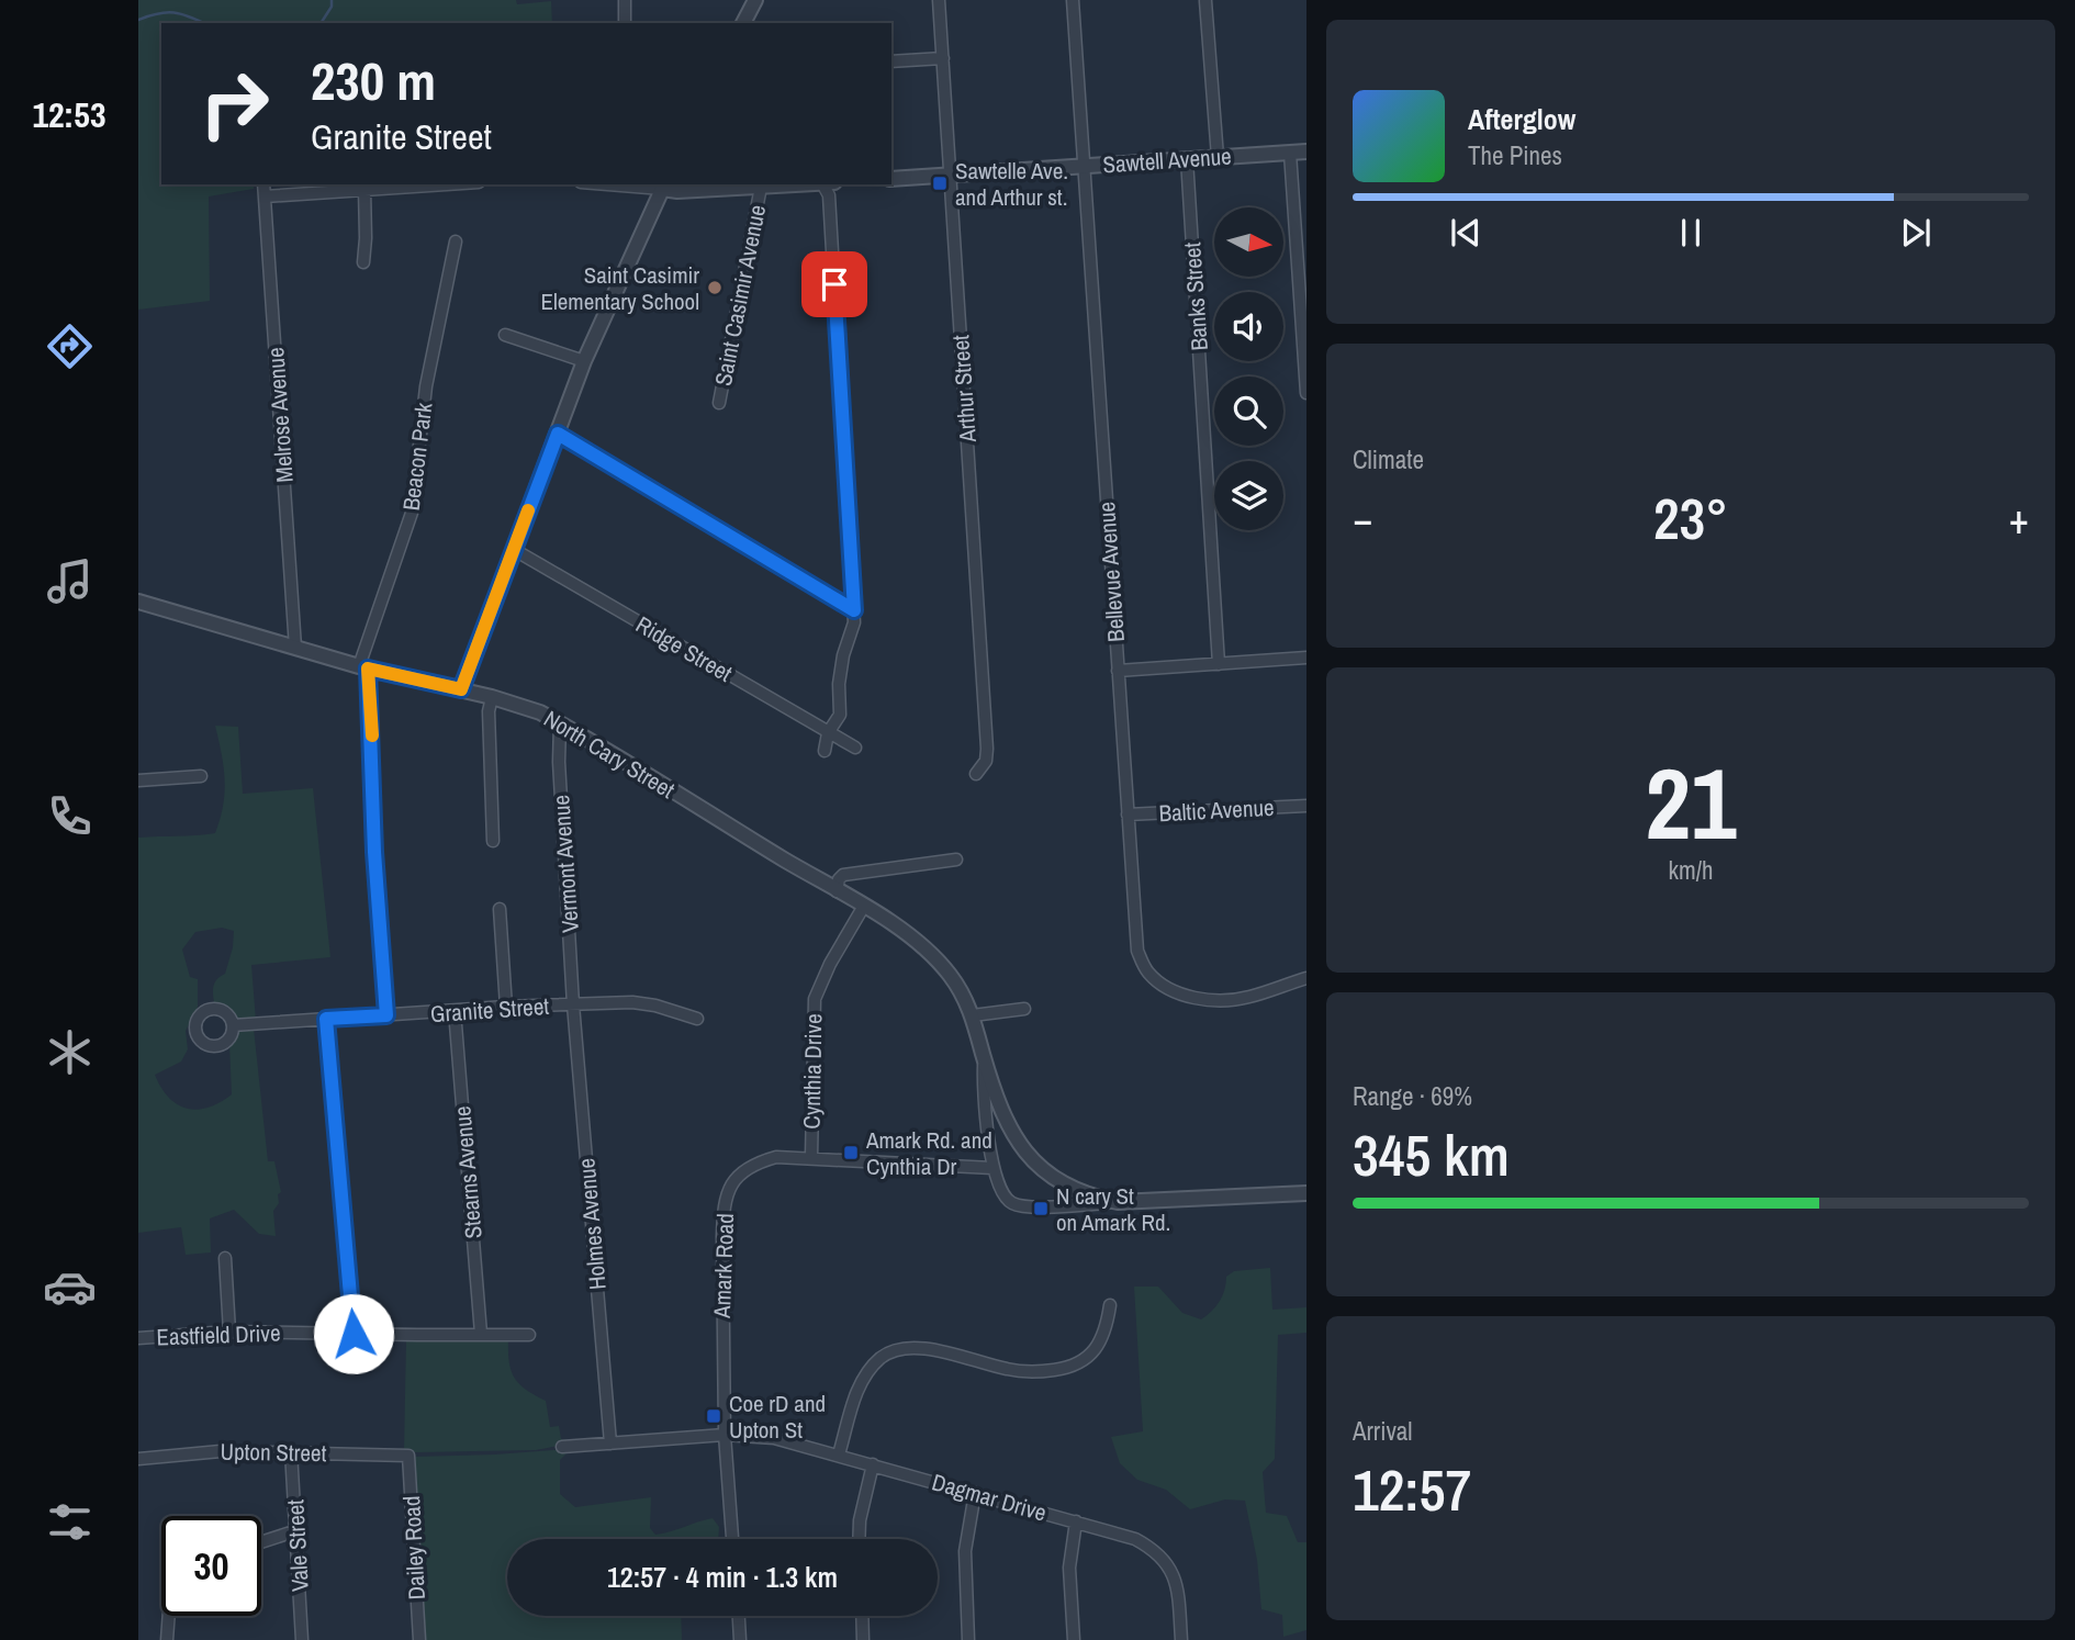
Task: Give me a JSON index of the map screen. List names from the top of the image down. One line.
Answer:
{"streets":{"street":["Sawtell Avenue","Saint Casimir Avenue","Banks Street","Arthur Street","Melrose Avenue","Beacon Park","Bellevue Avenue","Ridge Street","North Cary Street","Baltic Avenue","Vermont Avenue","Granite Street","Cynthia Drive","Stearns Avenue","Holmes Avenue","Amark Road","Eastfield Drive","Upton Street","Dagmar Drive","Vale Street","Dailey Road"]},"crossings":[["Sawtell Avenue","Banks Street"],["Sawtell Avenue","Arthur Street"],["Sawtell Avenue","Bellevue Avenue"],["Melrose Avenue","North Cary Street"],["Beacon Park","North Cary Street"],["Bellevue Avenue","Baltic Avenue"],["North Cary Street","Vermont Avenue"],["North Cary Street","Cynthia Drive"],["North Cary Street","Amark Road"],["Vermont Avenue","Granite Street"],["Vermont Avenue","Holmes Avenue"],["Granite Street","Stearns Avenue"],["Granite Street","Holmes Avenue"],["Cynthia Drive","Amark Road"],["Stearns Avenue","Eastfield Drive"],["Amark Road","Dagmar Drive"],["Upton Street","Vale Street"],["Upton Street","Dailey Road"]],"places":{"transit":["Sawtelle Ave. and Arthur st.","Amark Rd. and Cynthia Dr","N cary St on Amark Rd.","Coe rD and Upton St"],"other":["Saint Casimir Elementary School"]},"north":"right","page":{"tabs":"12:53","turn":["230 m","Granite Street"],"song":["Afterglow","The Pines"],"tile":["Climate",["21","km/h"],["Range · 69%","345 km"],["Arrival","12:57"]],"heat":["−","23°","+"],"limit":"30","trip":"12:57 · 4 min · 1.3 km"}}
